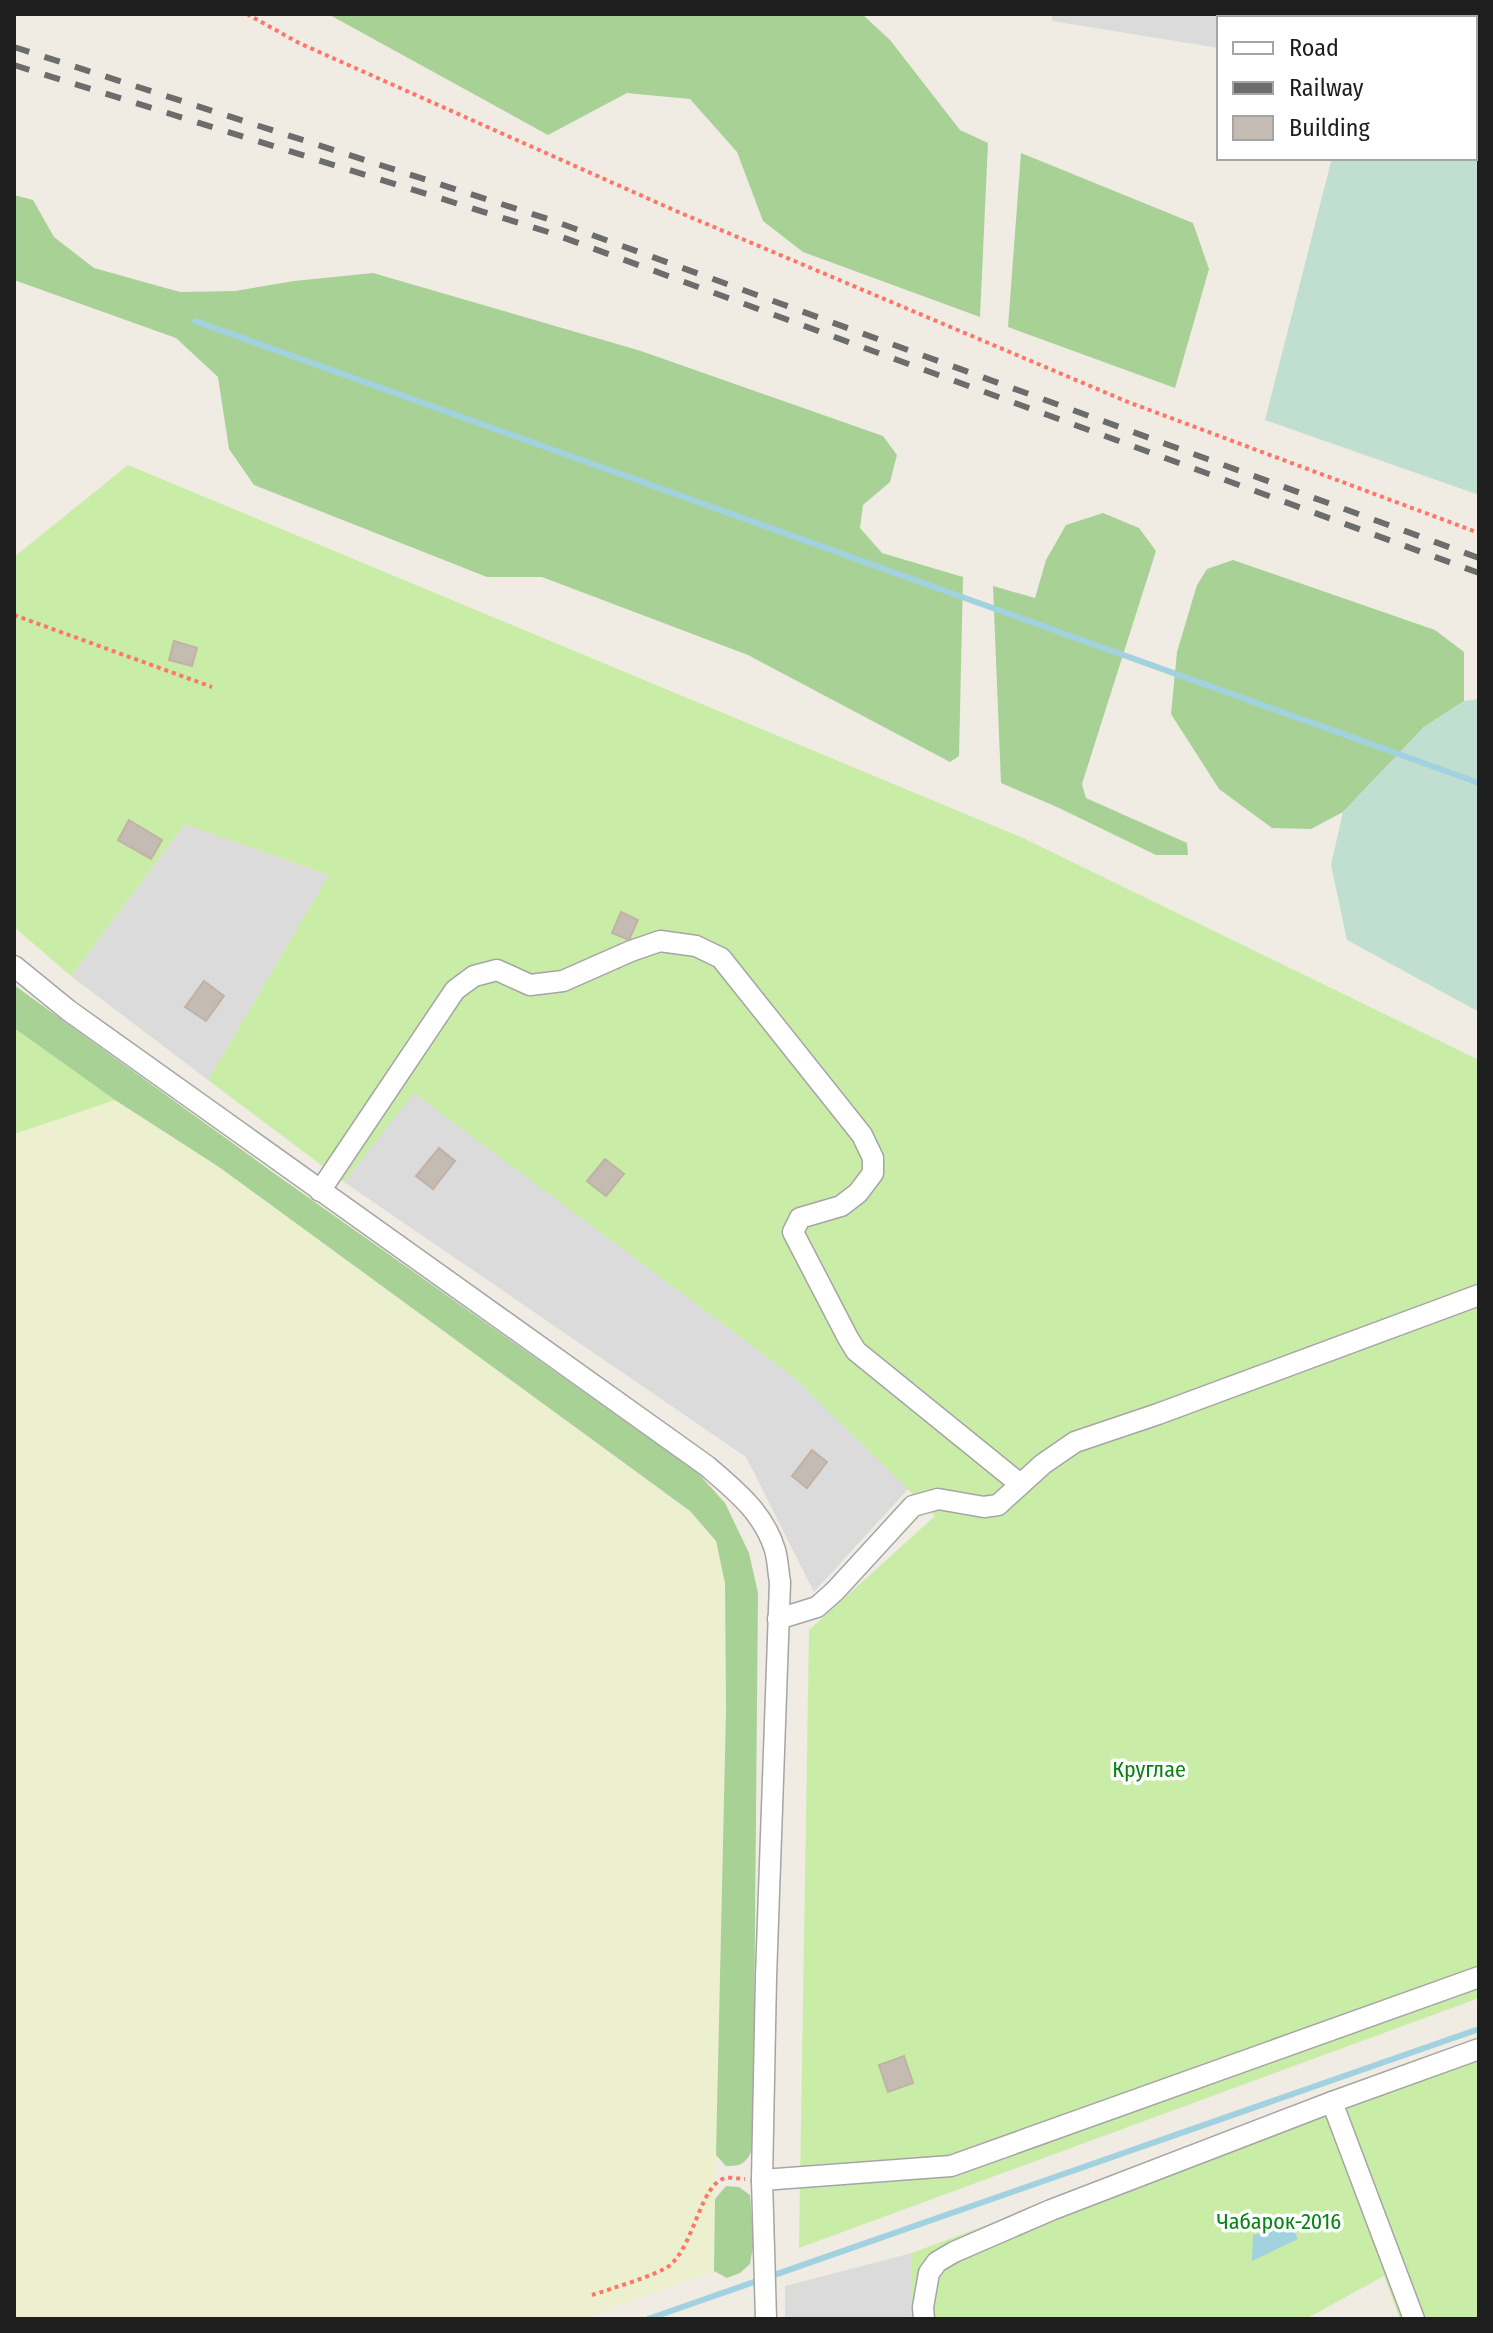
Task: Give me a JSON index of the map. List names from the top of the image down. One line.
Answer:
{"parks":["Круглае","Чабарок-2016"],"legend":["Road","Railway","Building"]}
